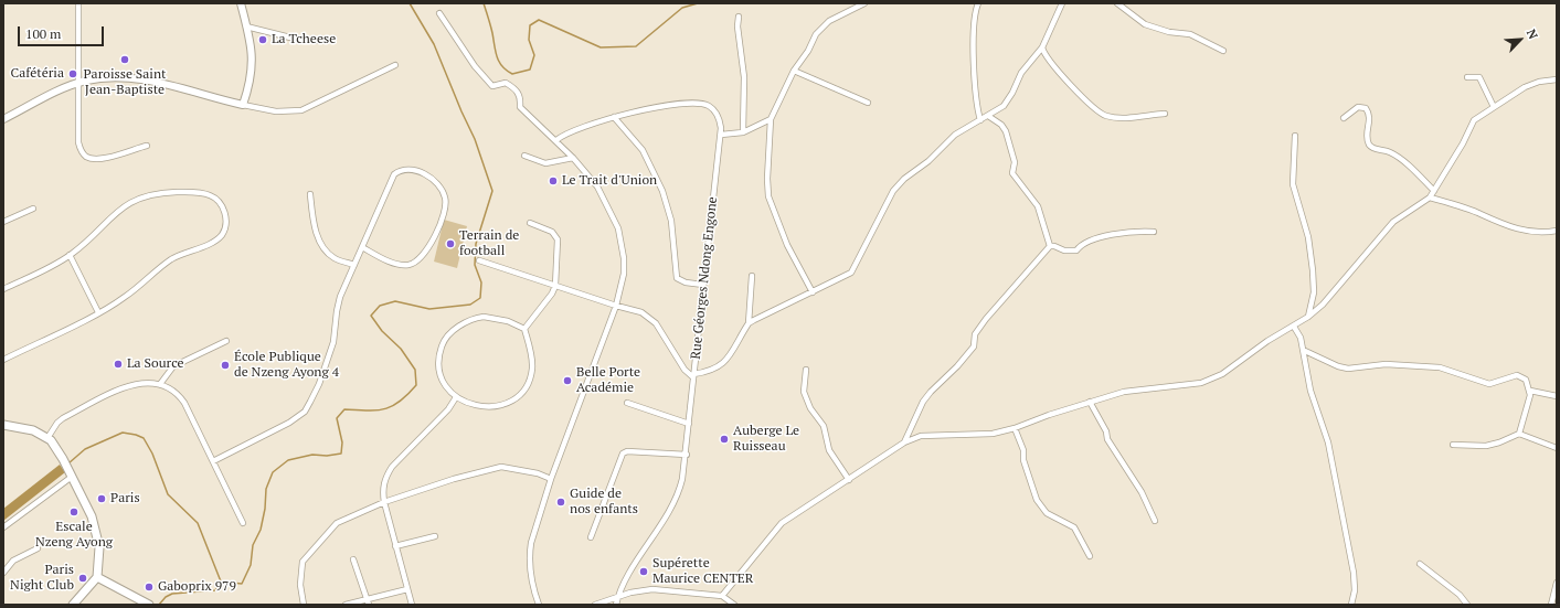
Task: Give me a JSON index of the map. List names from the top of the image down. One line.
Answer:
{"streets":{"street":["Rue Géorges Ndong Engone"]},"places":["La Tcheese","Paroisse Saint Jean-Baptiste","Cafétéria","Le Trait d'Union","Terrain de football","La Source","École Publique de Nzeng Ayong 4","Belle Porte Académie","Auberge Le Ruisseau","Paris","Guide de nos enfants","Escale Nzeng Ayong","Supérette Maurice CENTER","Paris Night Club","Gaboprix 979"],"scale_bar":"100 m","north":"top right"}
